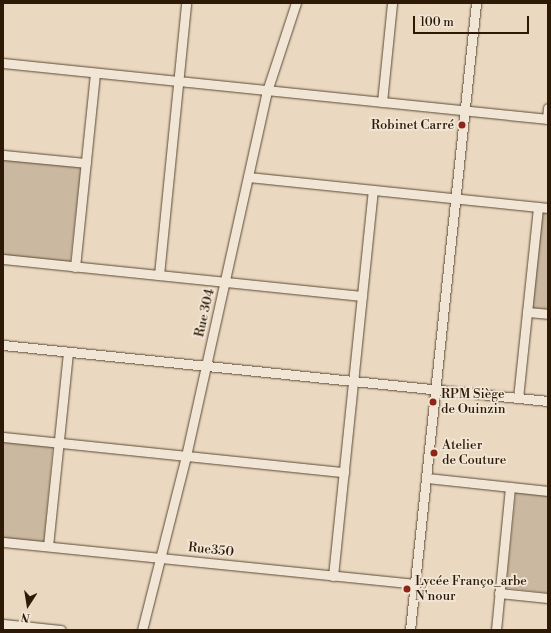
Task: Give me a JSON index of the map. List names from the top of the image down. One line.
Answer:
{"streets":{"street":["Rue 304","Rue350"]},"crossings":[["Rue 304","Rue350"]],"places":["Robinet Carré","RPM Siège de Ouinzin","Atelier de Couture","Lycée Franço_arbe N'nour"],"scale_bar":"100 m","north":"bottom"}
